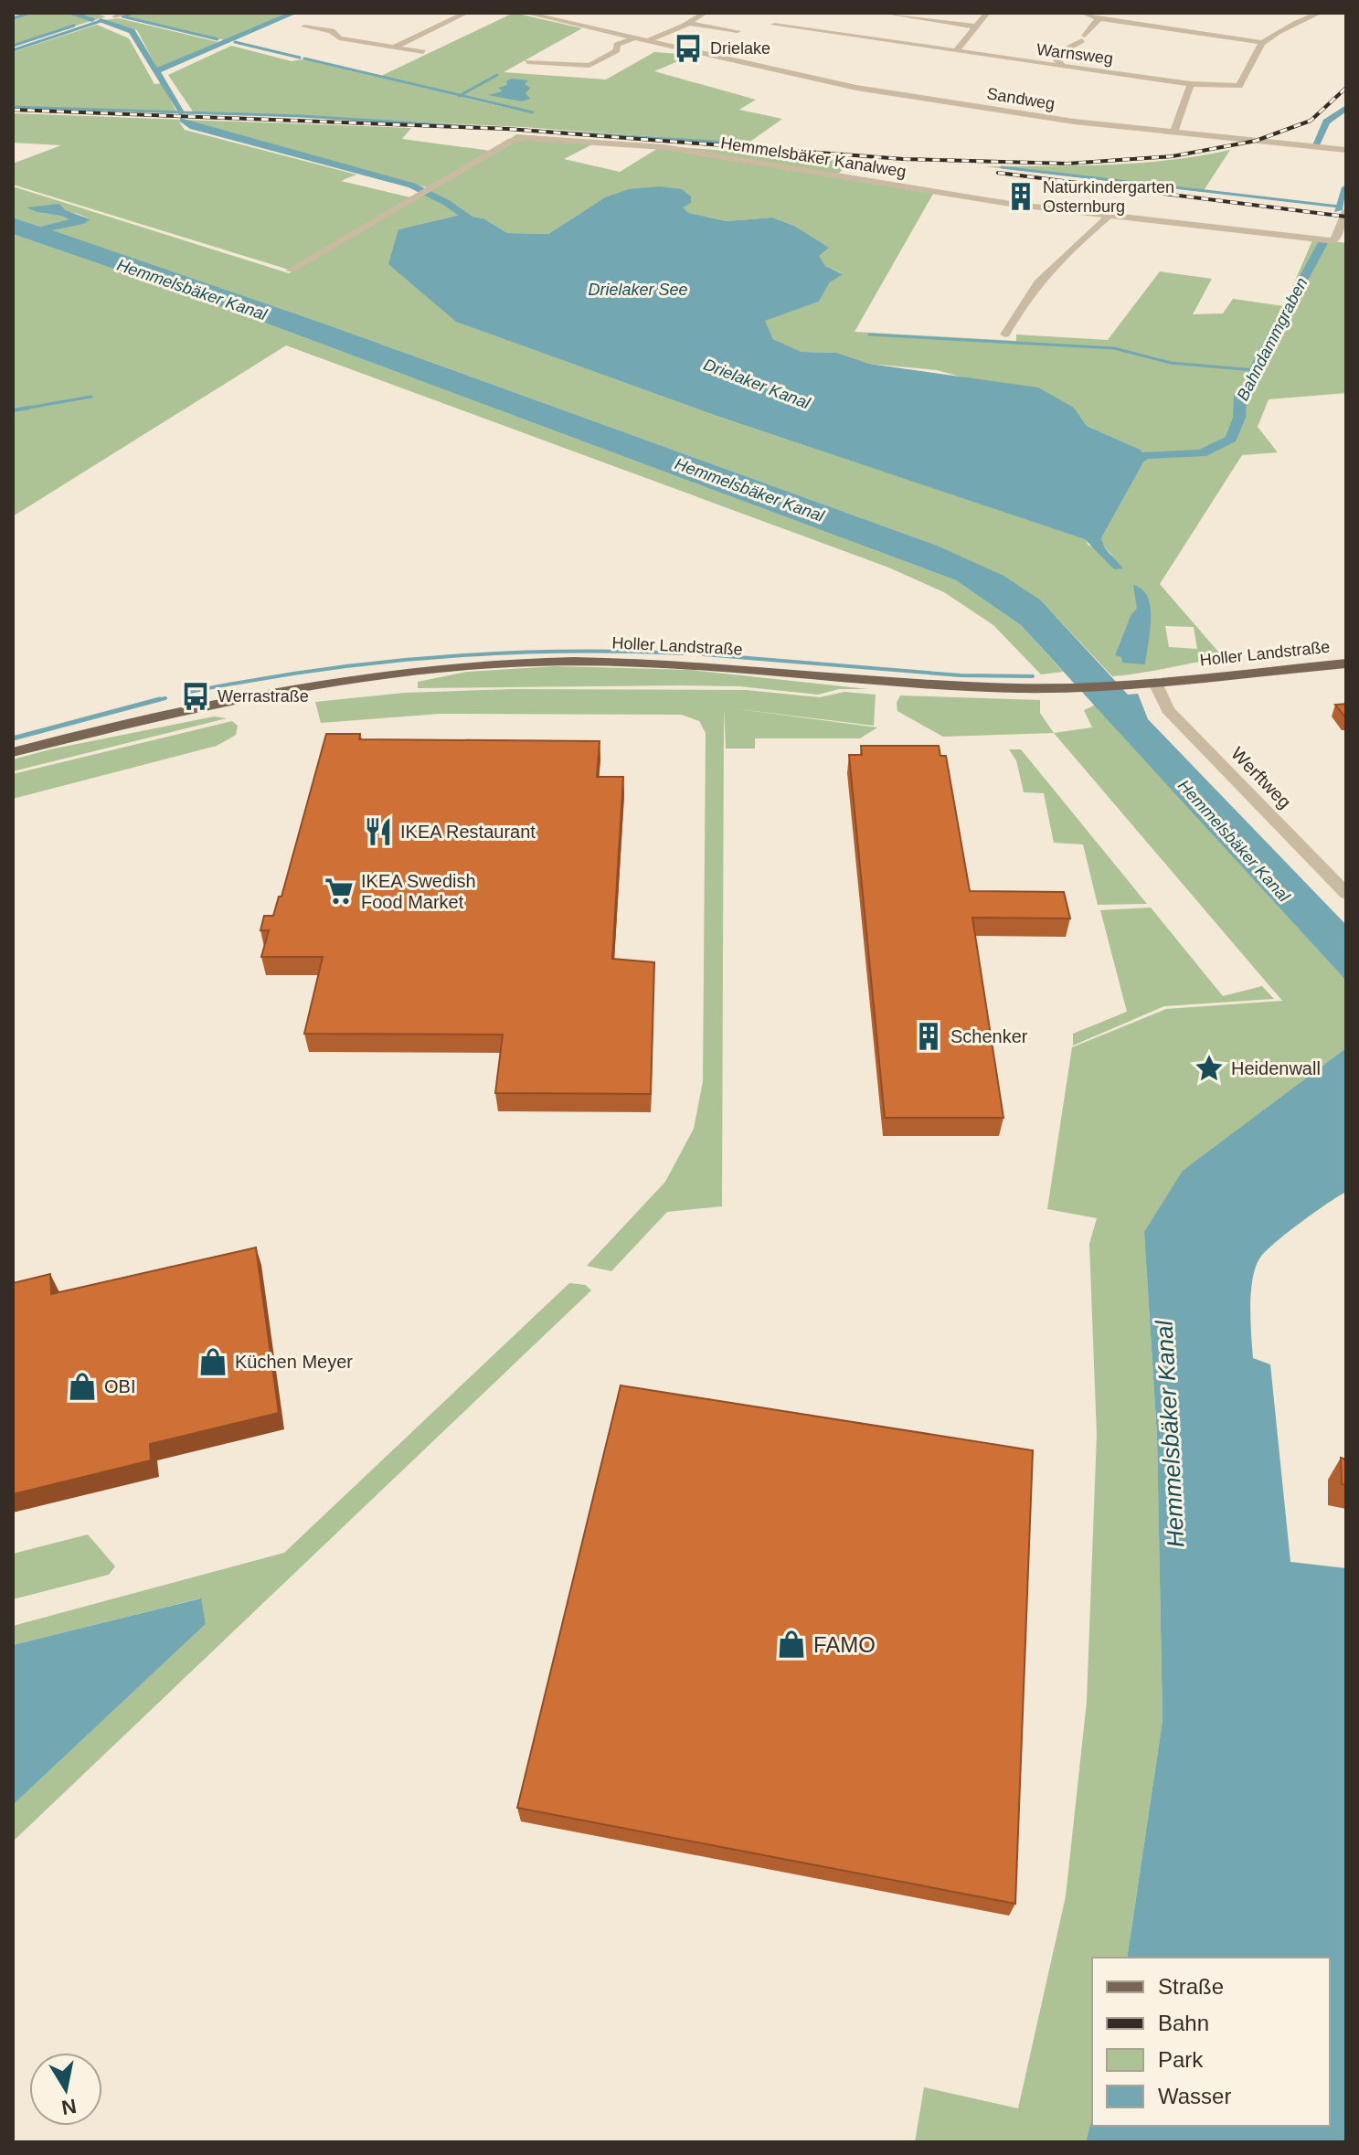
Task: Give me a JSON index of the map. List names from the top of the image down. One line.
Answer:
{"streets":{"main road":["Holler Landstraße"],"street":["Warnsweg","Sandweg","Hemmelsbäker Kanalweg","Werftweg"]},"crossings":[["Holler Landstraße","Werftweg"]],"water":["Hemmelsbäker Kanal","Drielaker See","Bahndammgraben","Drielaker Kanal"],"places":{"bus stop":["Drielake","Werrastraße"],"building":["Naturkindergarten Osternburg","Schenker"],"restaurant":["IKEA Restaurant"],"supermarket":["IKEA Swedish Food Market"],"place":["Heidenwall"],"shop":["Küchen Meyer","OBI","FAMO"]},"legend":["Straße","Bahn","Park","Wasser"],"north":"bottom"}
